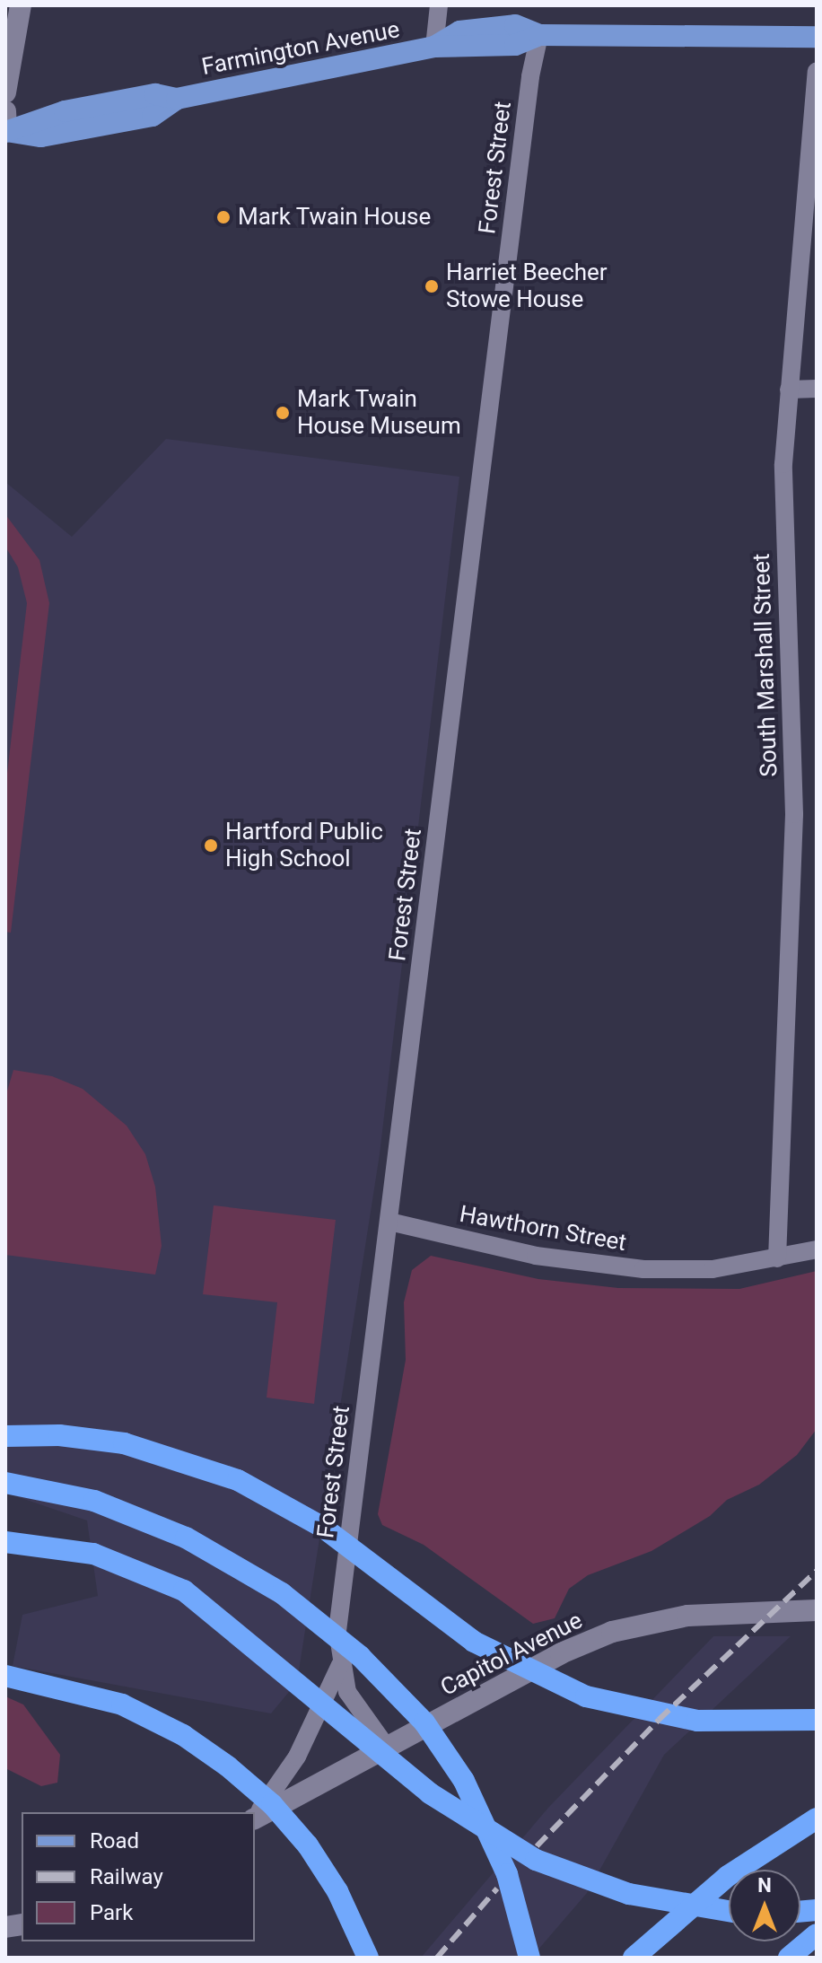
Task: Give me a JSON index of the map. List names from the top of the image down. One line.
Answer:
{"streets":{"main road":["Farmington Avenue","Capitol Avenue"],"street":["Forest Street","South Marshall Street","Hawthorn Street"]},"crossings":[["Farmington Avenue","Forest Street"],["Forest Street","Hawthorn Street"],["Forest Street","Capitol Avenue"],["South Marshall Street","Hawthorn Street"]],"places":["Mark Twain House","Harriet Beecher Stowe House","Mark Twain House Museum","Hartford Public High School"],"legend":["Road","Railway","Park"],"north":"top"}
